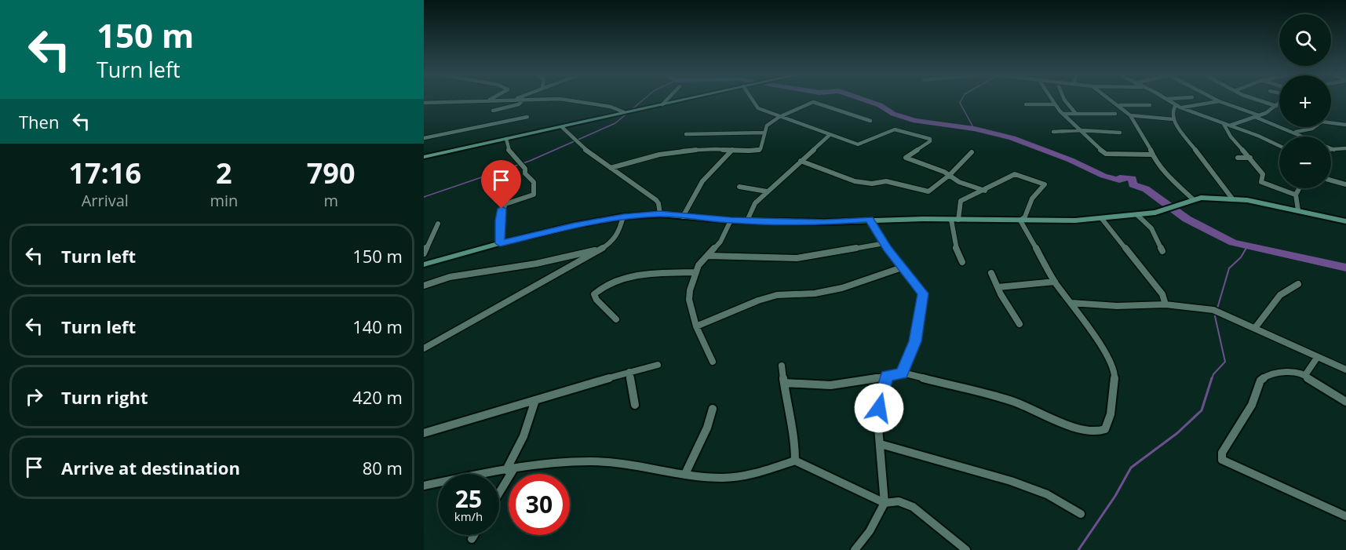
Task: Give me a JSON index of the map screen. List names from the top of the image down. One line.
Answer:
{"page":{"turn":["150 m","Turn left"],"map_buttons":["+","−"],"then":"Then","eta":["17:16","Arrival","2","min","790","m"],"list":[{"name":"Turn left","value":"150 m"},{"name":"Turn left","value":"140 m"},{"name":"Turn right","value":"420 m"},{"name":"Arrive at destination","value":"80 m"}],"speed":"25 km/h","limit":"30"}}
